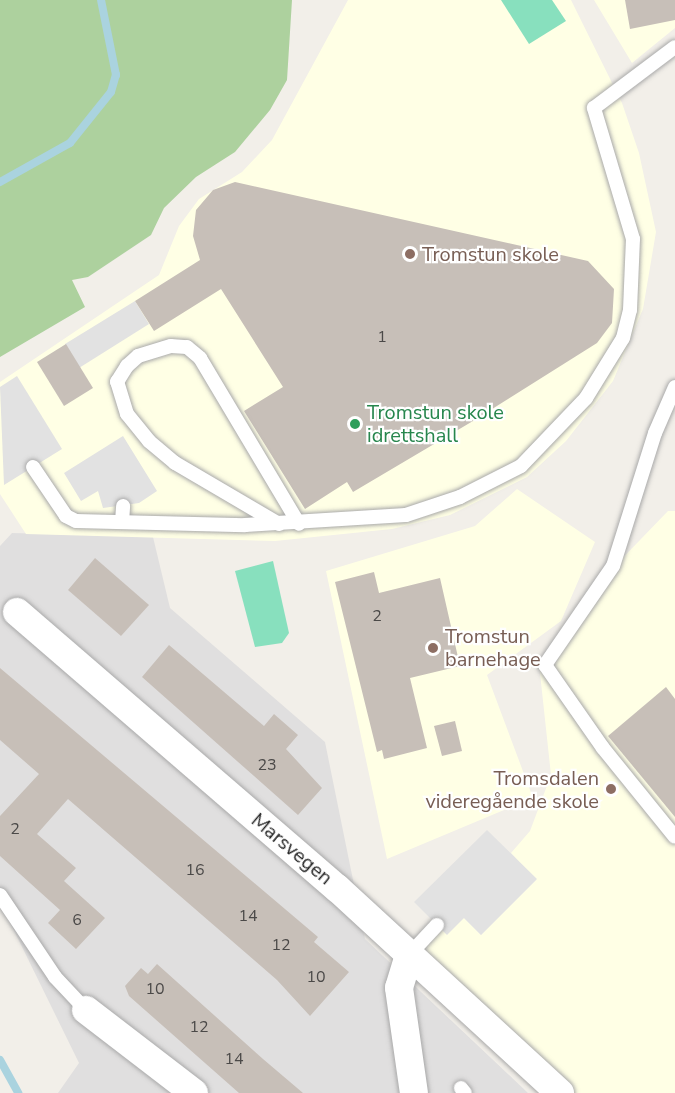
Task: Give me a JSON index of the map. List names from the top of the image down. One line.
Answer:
{"streets":{"street":["Marsvegen"]},"places":["Tromstun skole","Tromstun skole idrettshall","Tromstun barnehage","Tromsdalen videregående skole"],"house_numbers":["1","2","23","2","16","14","6","12","10","10","12","14"]}
